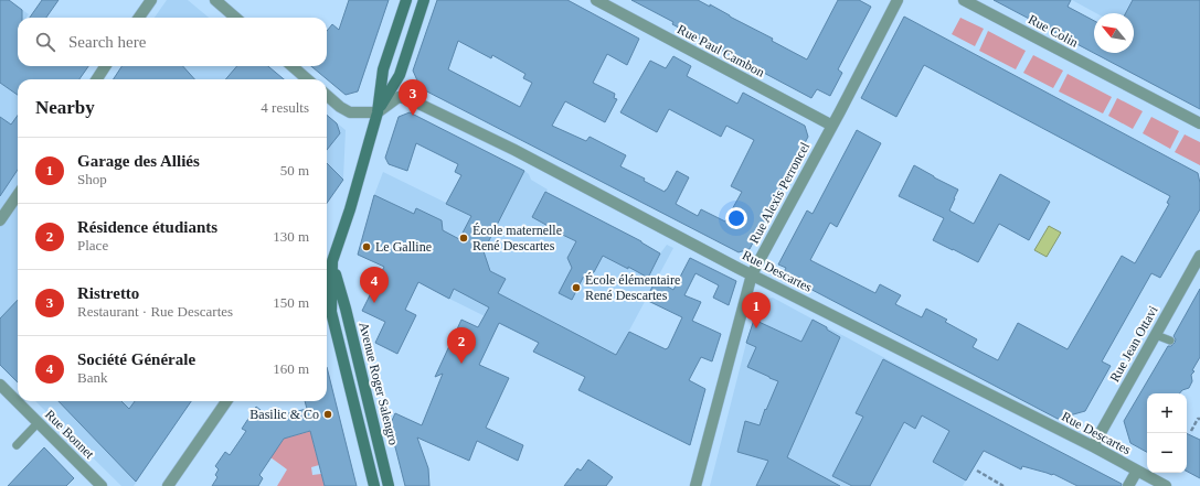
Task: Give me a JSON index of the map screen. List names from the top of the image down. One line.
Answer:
{"streets":{"main road":["Avenue Roger Salengro"],"street":["Rue Colin","Rue Paul Cambon","Rue Alexis Perroncel","Rue Descartes","Rue Jean Ottavi","Rue Bonnet"]},"crossings":[["Rue Paul Cambon","Rue Alexis Perroncel"],["Rue Alexis Perroncel","Rue Descartes"],["Rue Descartes","Rue Jean Ottavi"]],"places":["École maternelle René Descartes","Le Galline","École élémentaire René Descartes","Basilic & Co"],"north":"top left","page":{"search":"Search here","pins":["3","4","1","2"],"heading":["Nearby","4 results"],"list":[{"mark":"1","name":"Garage des Alliés","note":"Shop","value":"50 m"},{"mark":"2","name":"Résidence étudiants","note":"Place","value":"130 m"},{"mark":"3","name":"Ristretto","note":"Restaurant · Rue Descartes","value":"150 m"},{"mark":"4","name":"Société Générale","note":"Bank","value":"160 m"}],"map_buttons":["+","−"]}}
